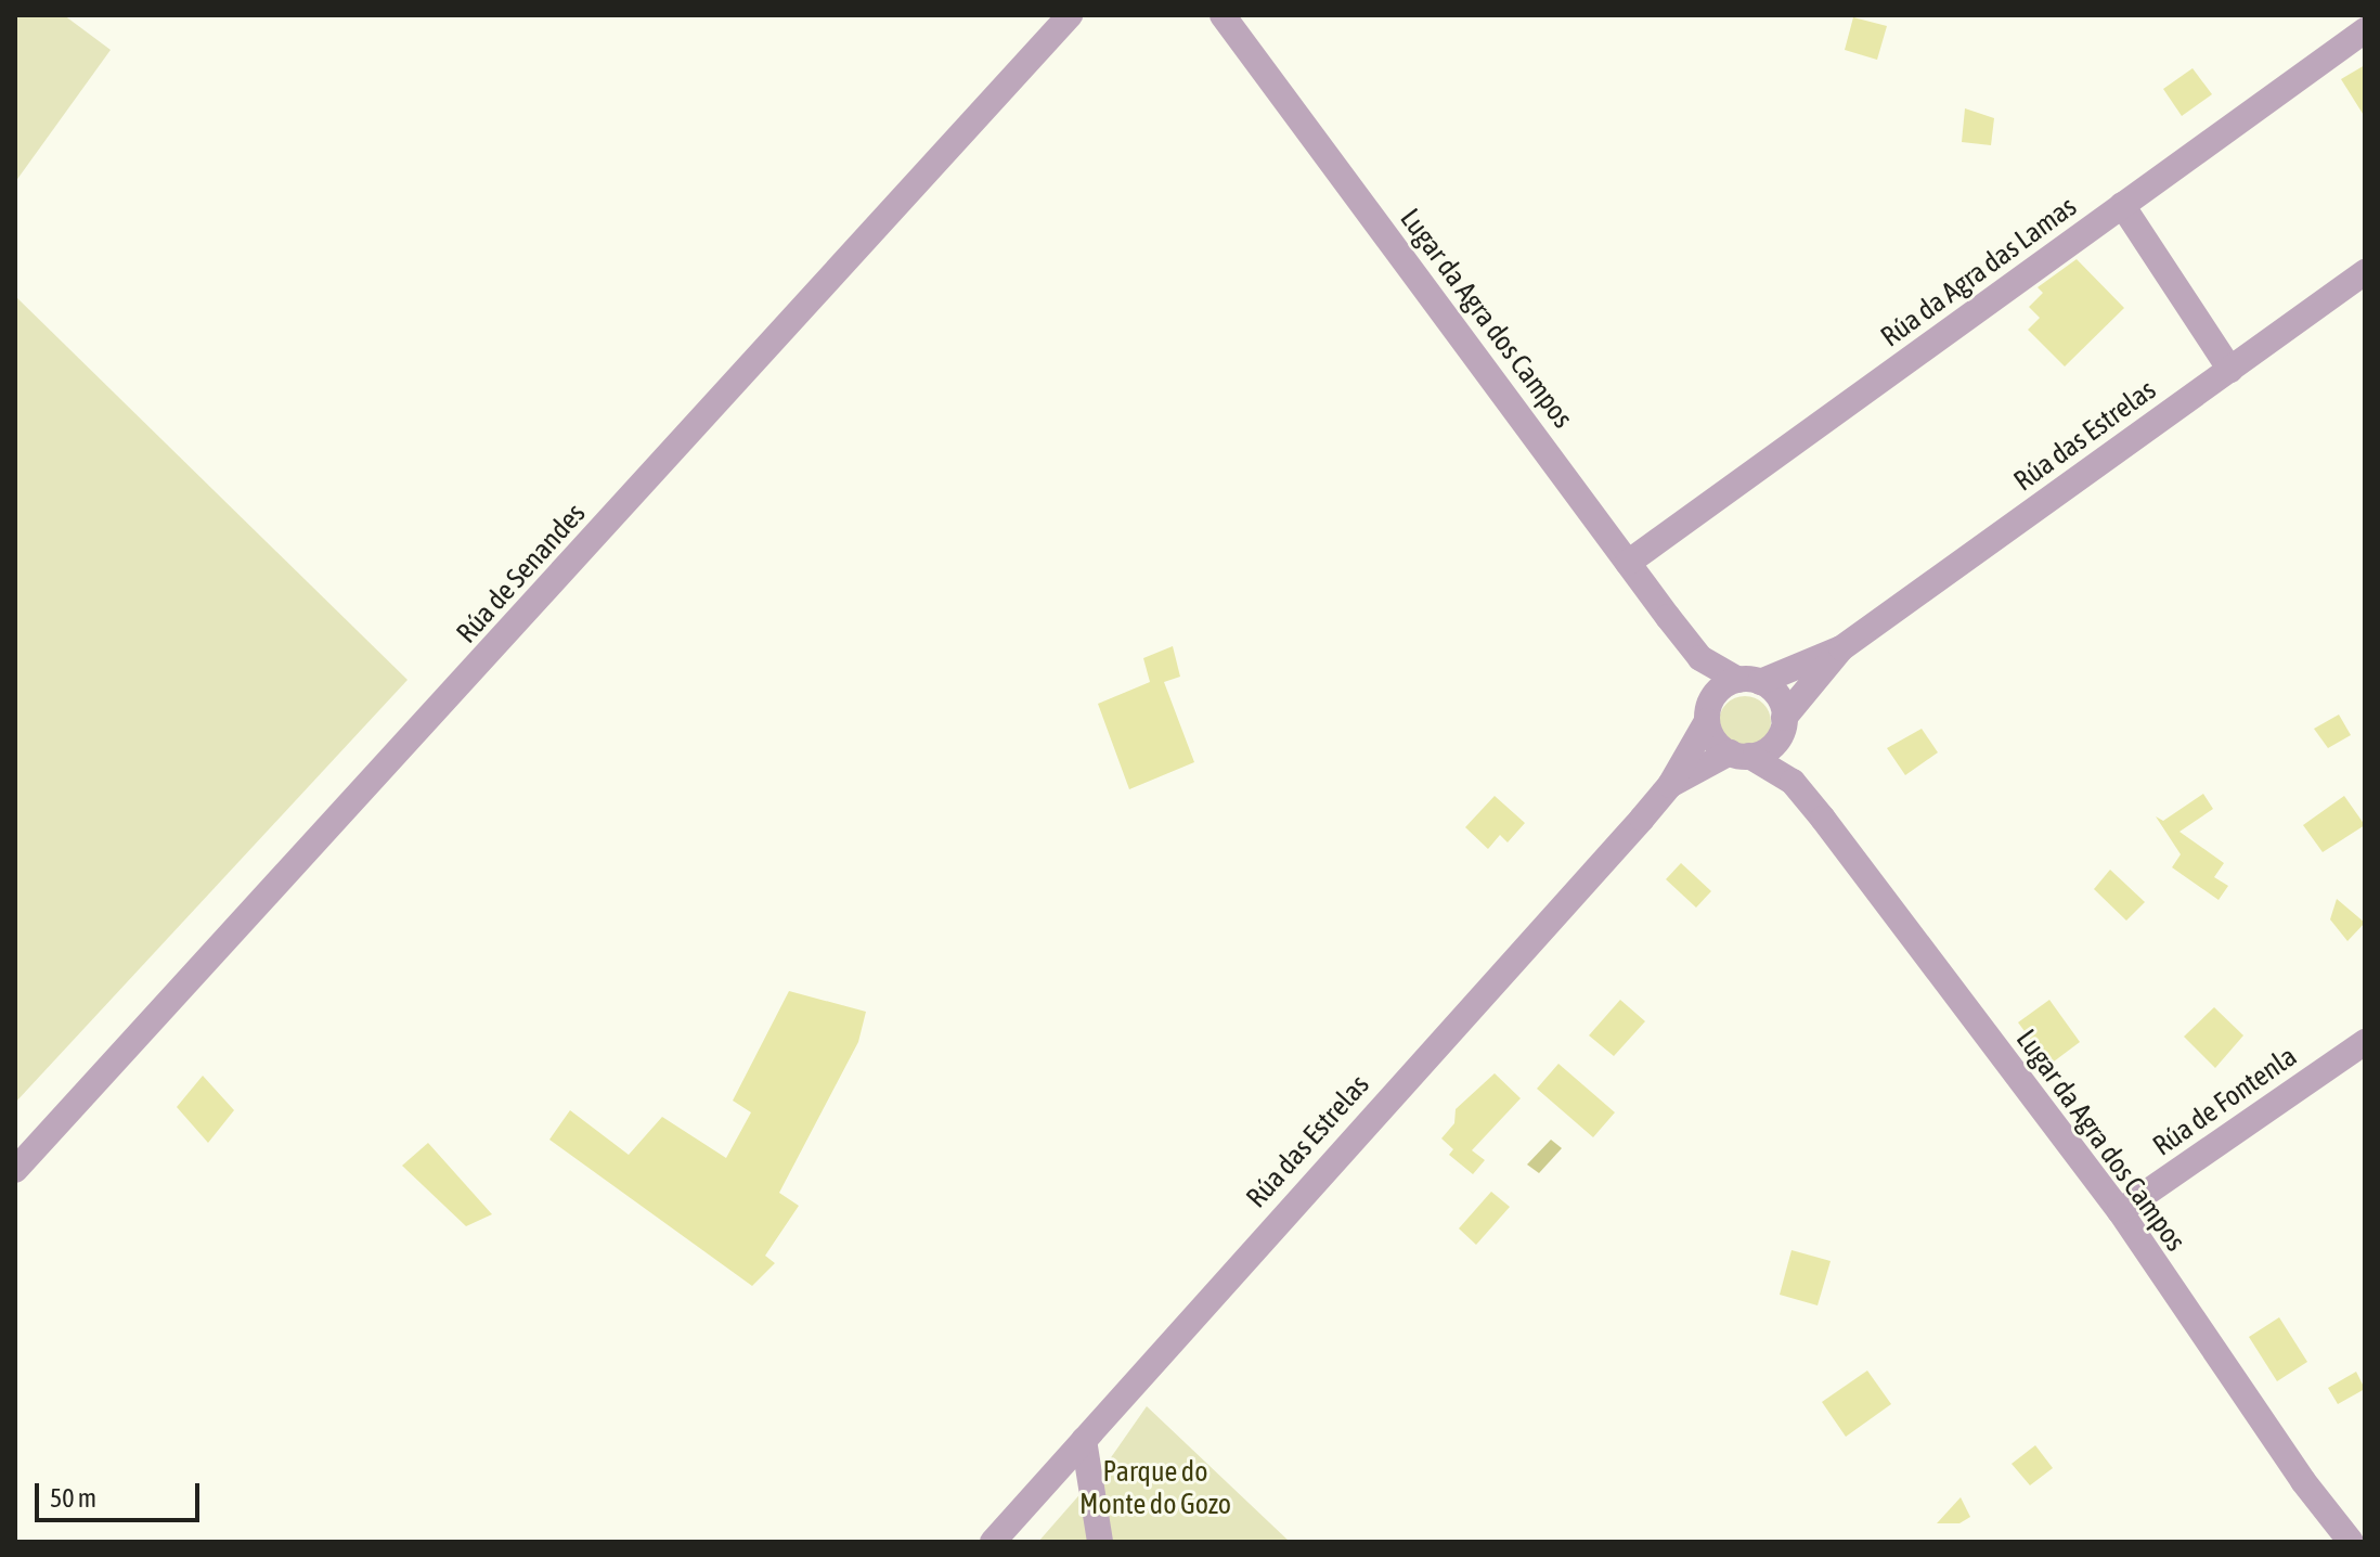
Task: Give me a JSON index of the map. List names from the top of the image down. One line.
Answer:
{"streets":{"street":["Rúa da Agra das Lamas","Lugar da Agra dos Campos","Rúa das Estrelas","Rúa de Senandes","Rúa de Fontenla"]},"crossings":[["Rúa da Agra das Lamas","Lugar da Agra dos Campos"],["Lugar da Agra dos Campos","Rúa das Estrelas"],["Lugar da Agra dos Campos","Rúa de Fontenla"]],"parks":["Parque do Monte do Gozo"],"scale_bar":"50 m"}
